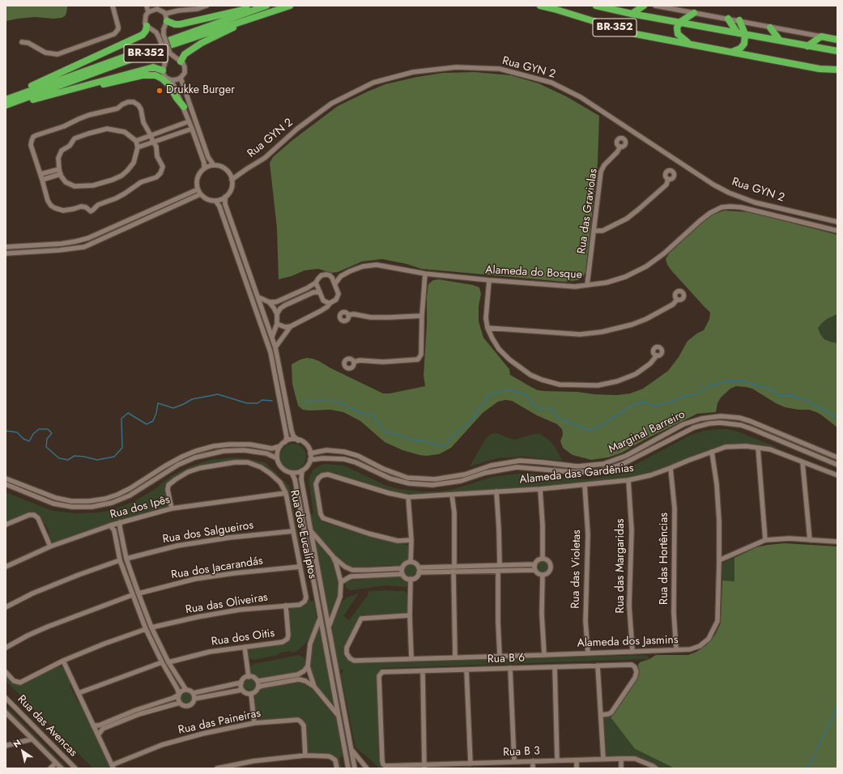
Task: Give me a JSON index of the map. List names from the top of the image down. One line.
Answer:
{"streets":{"highway":["BR-352"],"street":["Rua GYN 2","Rua das Graviolas","Alameda do Bosque","Marginal Barreiro","Alameda das Gardênias","Rua dos Ipês","Rua dos Salgueiros","Rua dos Eucalíptos","Rua das Hortências","Rua das Margaridas","Rua dos Jacarandás","Rua das Violetas","Rua das Oliveiras","Rua dos Oitis","Alameda dos Jasmins","Rua B 6","Rua das Paineiras","Rua das Avencas","Rua B 3"]},"crossings":[["Rua das Graviolas","Alameda do Bosque"],["Alameda das Gardênias","Rua das Hortências"],["Alameda das Gardênias","Rua das Margaridas"],["Alameda das Gardênias","Rua das Violetas"],["Alameda das Gardênias","Alameda dos Jasmins"],["Rua dos Ipês","Rua dos Eucalíptos"],["Rua dos Salgueiros","Rua dos Eucalíptos"],["Rua dos Eucalíptos","Rua dos Jacarandás"],["Rua dos Eucalíptos","Rua das Oliveiras"],["Rua das Hortências","Alameda dos Jasmins"],["Rua das Margaridas","Alameda dos Jasmins"],["Rua das Violetas","Alameda dos Jasmins"],["Rua das Oliveiras","Rua dos Oitis"],["Rua B 6","Rua B 3"]],"places":["Drukke Burger"],"north":"top left"}
